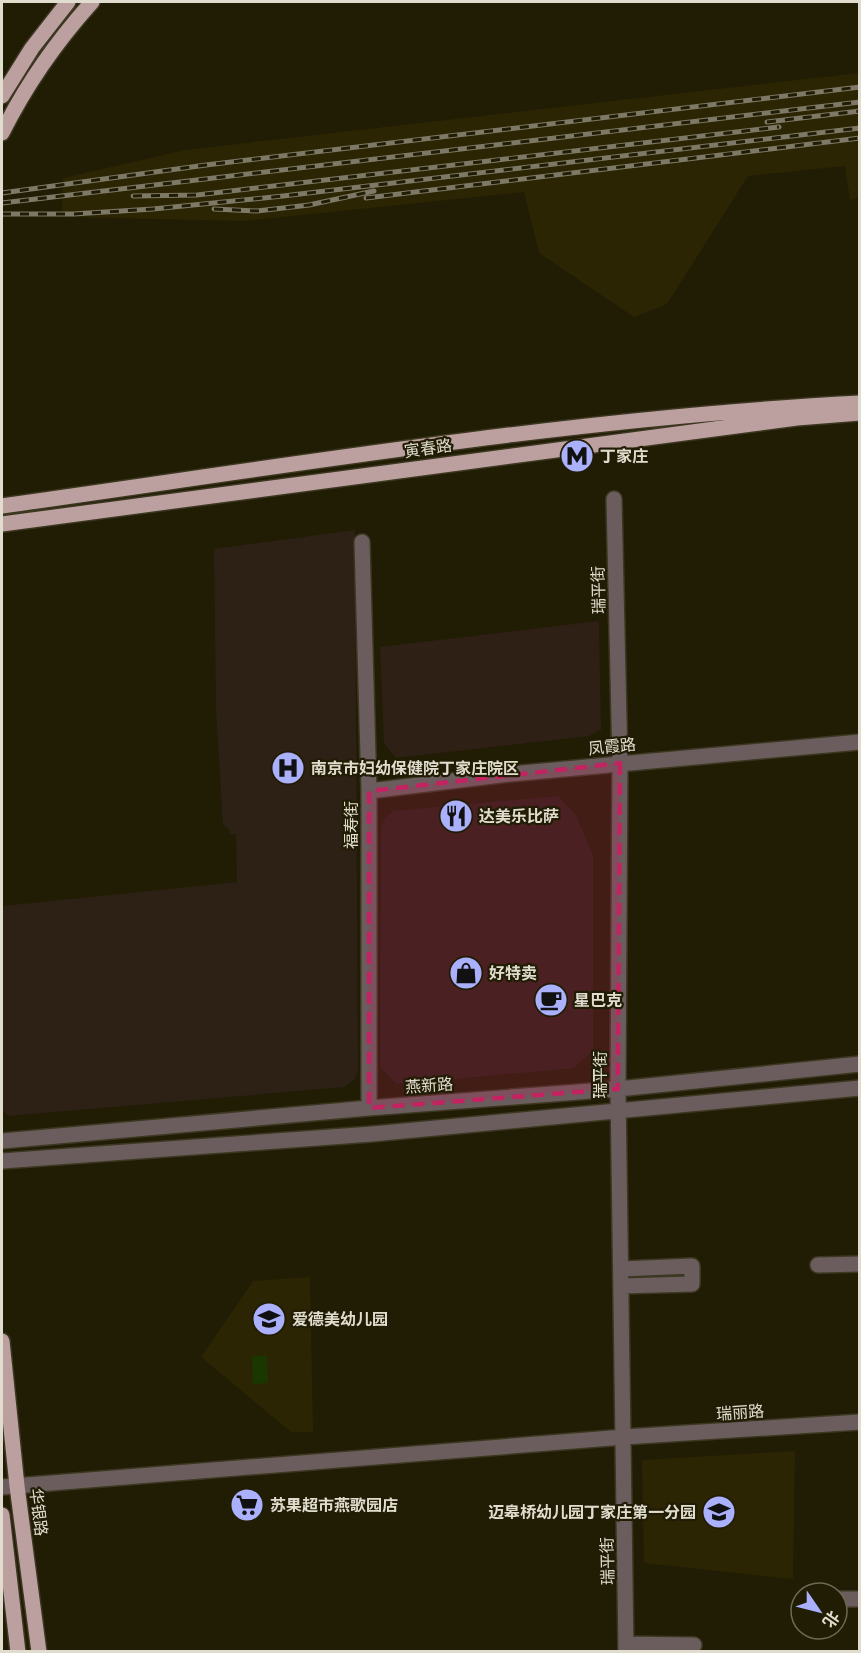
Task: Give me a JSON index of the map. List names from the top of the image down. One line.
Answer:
{"streets":{"main road":["寅春路","华银路"],"street":["瑞平街","凤霞路","福寿街","燕新路","瑞丽路"]},"crossings":[["瑞平街","凤霞路"],["瑞平街","燕新路"],["瑞平街","瑞丽路"],["凤霞路","福寿街"],["福寿街","燕新路"],["瑞丽路","华银路"]],"places":{"metro station":["丁家庄"],"hospital":["南京市妇幼保健院丁家庄院区"],"restaurant":["达美乐比萨"],"shop":["好特卖"],"cafe":["星巴克"],"school or university":["爱德美幼儿园","迈皋桥幼儿园丁家庄第一分园"],"supermarket":["苏果超市燕歌园店"]},"north":"bottom right"}
